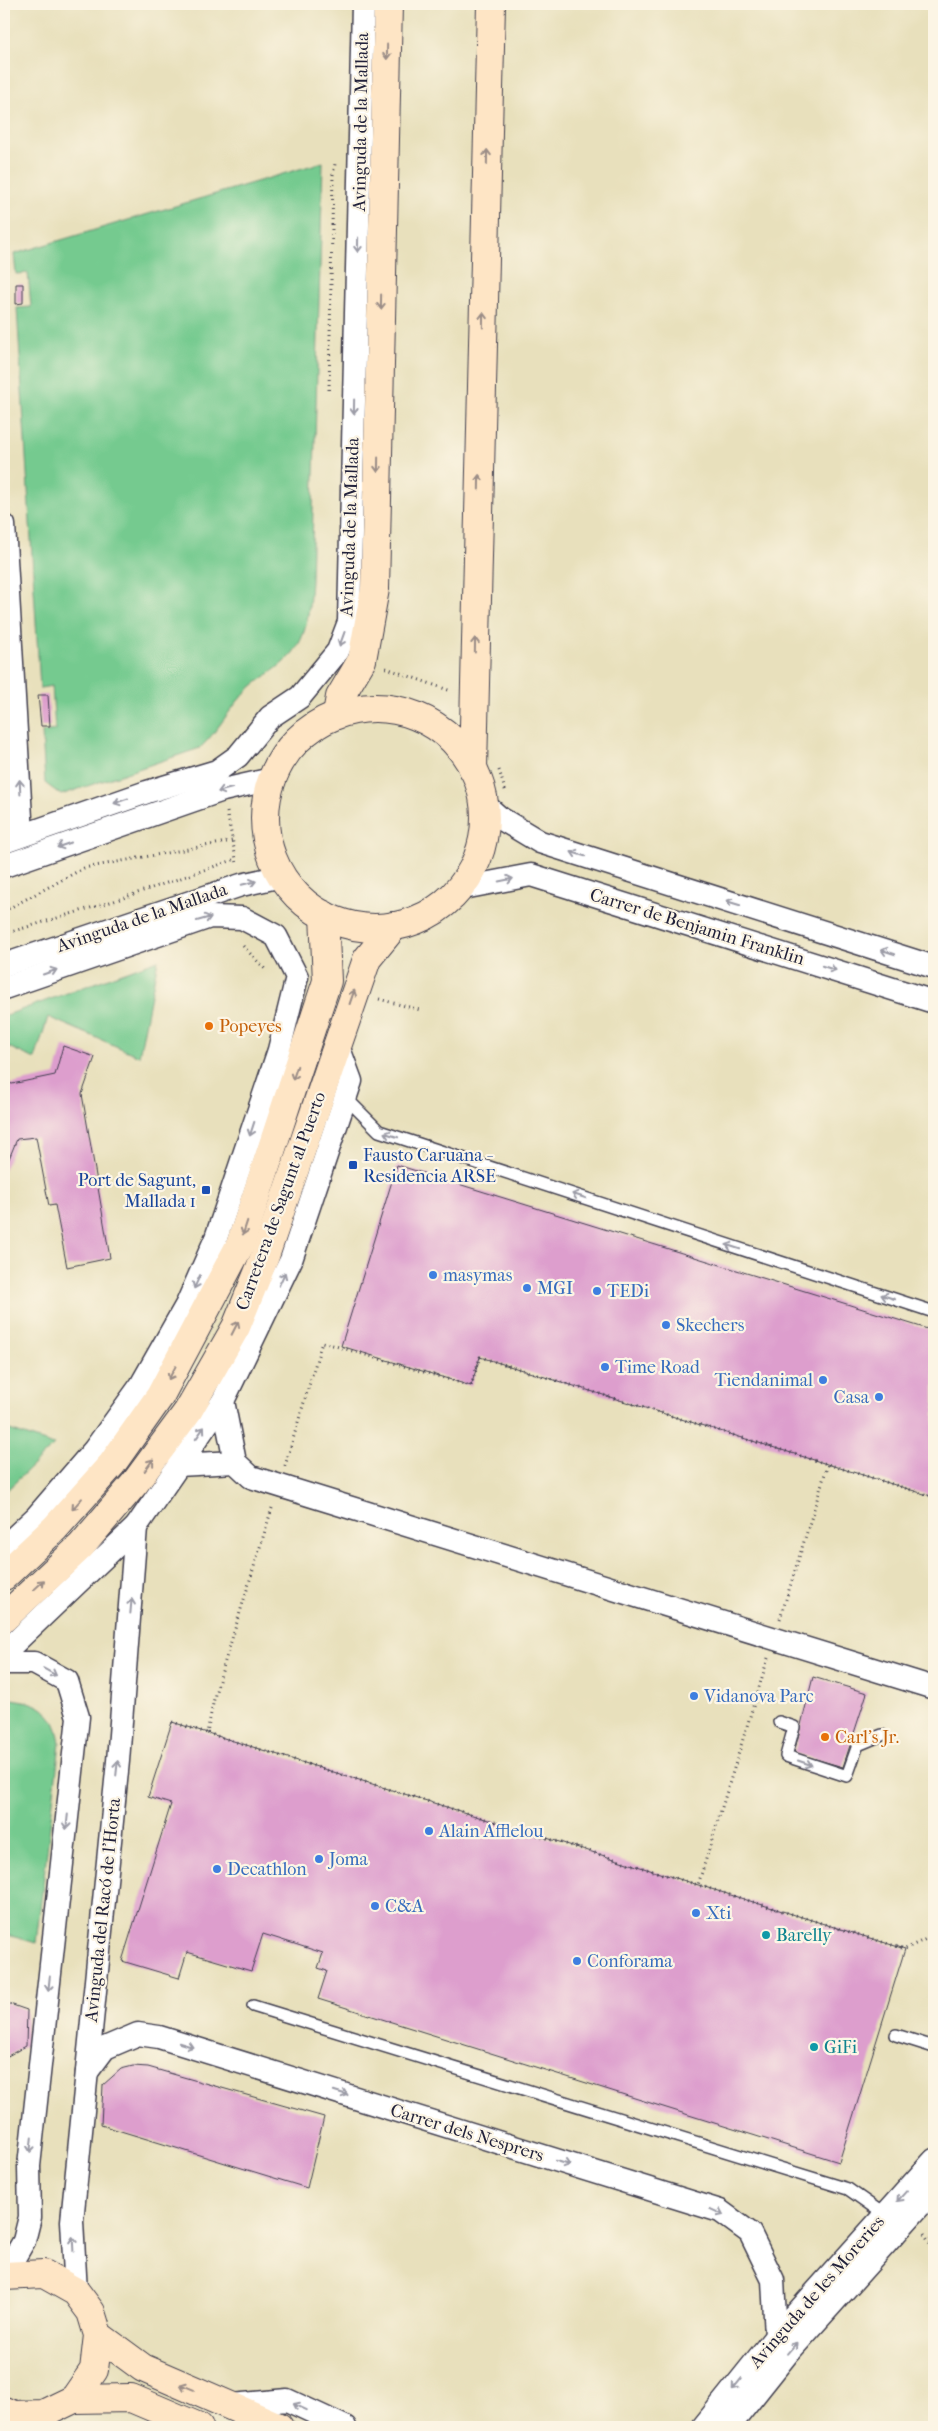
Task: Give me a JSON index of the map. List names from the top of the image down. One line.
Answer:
{"streets":{"street":["Avinguda de la Mallada","Carrer de Benjamin Franklin","Carretera de Sagunt al Puerto","Avinguda del Racó de l'Horta","Carrer dels Nesprers","Avinguda de les Moreries"]},"crossings":[["Avinguda del Racó de l'Horta","Carrer dels Nesprers"],["Carrer dels Nesprers","Avinguda de les Moreries"]],"one_way":["Carrer dels Nesprers"],"places":{"other":["Popeyes","masymas","MGI","TEDi","Skechers","Time Road","Tiendanimal","Casa","Vidanova Parc","Carl's Jr.","Alain Afflelou","Joma","Decathlon","C&A","Xti","Barelly","Conforama","GiFi"],"transit":["Fausto Caruana - Residencia ARSE","Port de Sagunt, Mallada 1"]}}
